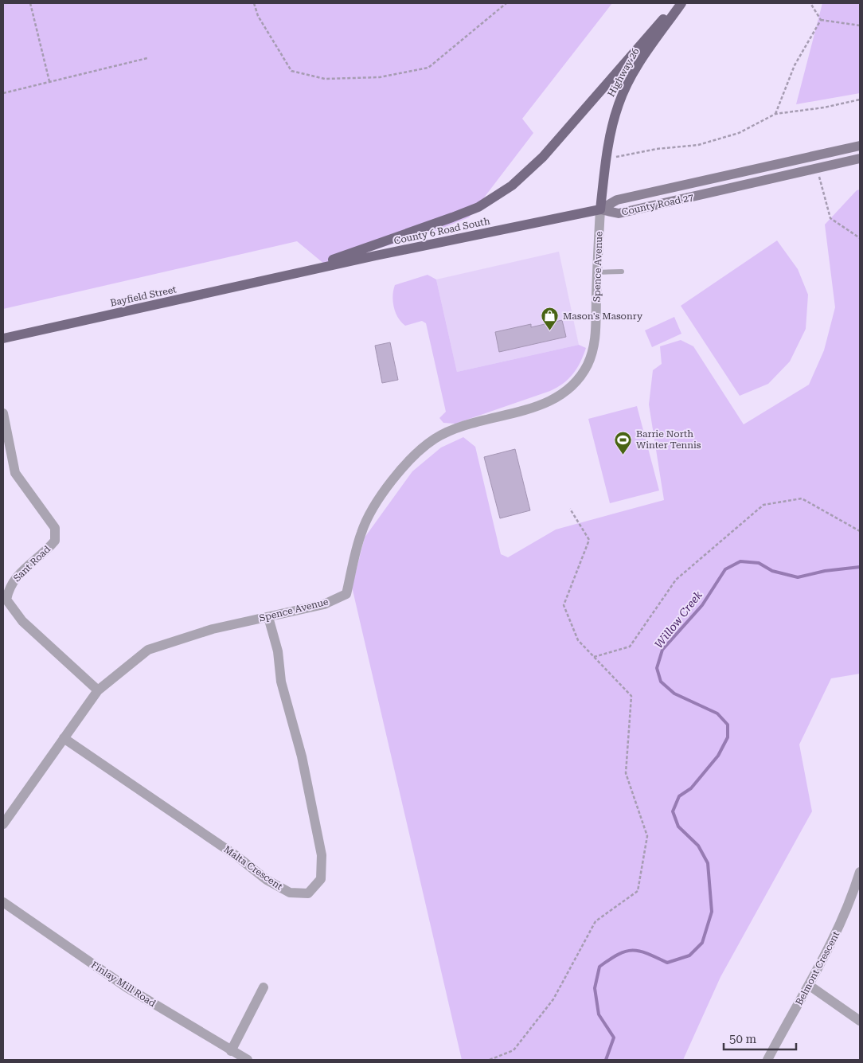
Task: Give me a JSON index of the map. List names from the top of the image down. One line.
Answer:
{"streets":{"main road":["Highway 26","County Road 27","County 6 Road South","Bayfield Street"],"street":["Spence Avenue","Sant Road","Malta Crescent","Belmont Crescent","Finlay Mill Road"]},"crossings":[["Highway 26","County Road 27"],["Highway 26","County 6 Road South"],["Highway 26","Spence Avenue"],["County Road 27","County 6 Road South"],["County Road 27","Spence Avenue"],["County 6 Road South","Spence Avenue"],["County 6 Road South","Bayfield Street"],["Spence Avenue","Sant Road"],["Spence Avenue","Malta Crescent"]],"water":["Willow Creek"],"places":{"shop":["Mason's Masonry"],"sports":["Barrie North Winter Tennis"]},"scale_bar":"50 m"}
